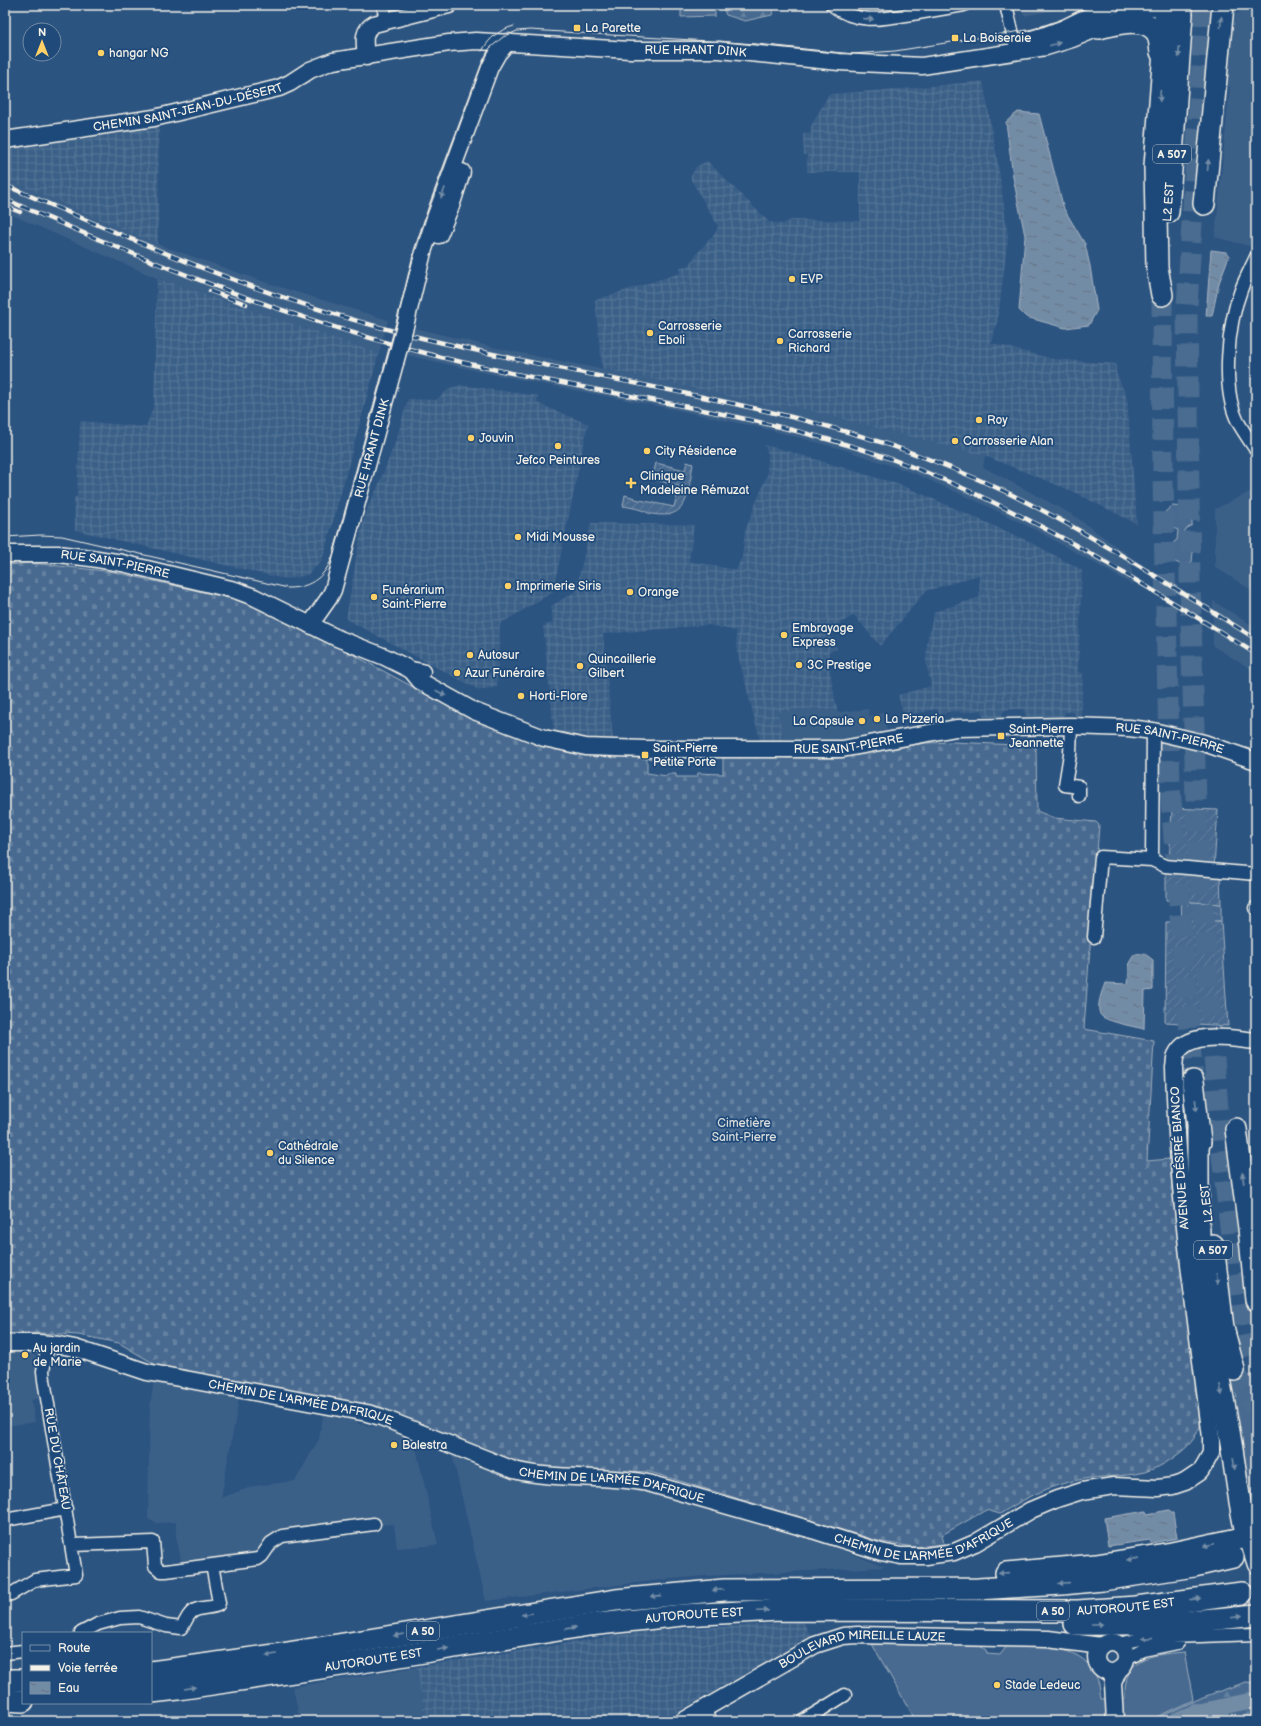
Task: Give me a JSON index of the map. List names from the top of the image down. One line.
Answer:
{"streets":{"highway":["A 507","L2 EST","AUTOROUTE EST","A 50"],"street":["RUE HRANT DINK","CHEMIN SAINT-JEAN-DU-DÉSERT","RUE SAINT-PIERRE","AVENUE DÉSIRÉ BIANCO","CHEMIN DE L'ARMÉE D'AFRIQUE","RUE DU CHÂTEAU","BOULEVARD MIREILLE LAUZE"]},"crossings":[["RUE HRANT DINK","CHEMIN SAINT-JEAN-DU-DÉSERT"],["RUE HRANT DINK","RUE SAINT-PIERRE"],["AVENUE DÉSIRÉ BIANCO","CHEMIN DE L'ARMÉE D'AFRIQUE"],["CHEMIN DE L'ARMÉE D'AFRIQUE","RUE DU CHÂTEAU"]],"parks":["Cimetière Saint-Pierre"],"places":{"transit":["La Parette","La Boiseraie","Saint-Pierre Jeannette","Saint-Pierre Petite Porte"],"other":["hangar NG","EVP","Carrosserie Eboli","Carrosserie Richard","Roy","Jouvin","Carrosserie Alan","Jefco Peintures","City Résidence","Midi Mousse","Imprimerie Siris","Orange","Funérarium Saint-Pierre","Embrayage Express","Autosur","3C Prestige","Quincaillerie Gilbert","Azur Funéraire","Horti-Flore","La Pizzeria","La Capsule","Cathédrale du Silence","Au jardin de Marie","Balestra","Stade Ledeuc"],"health":["Clinique Madeleine Rémuzat"]},"legend":["Route","Voie ferrée","Eau"],"north":"top"}
